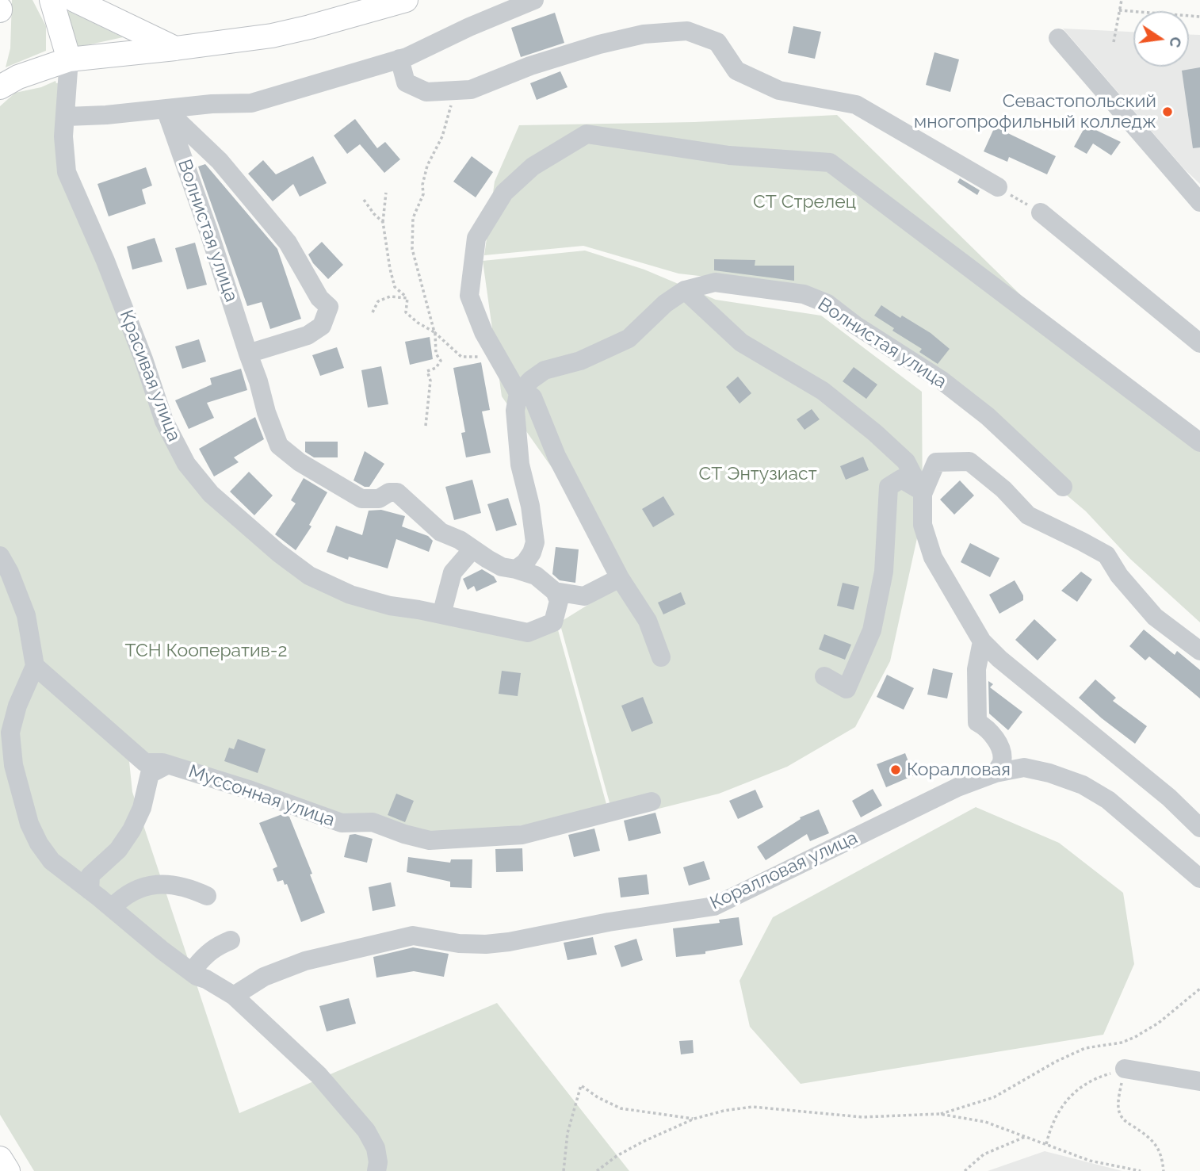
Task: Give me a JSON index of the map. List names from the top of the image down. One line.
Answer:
{"streets":{"street":["Волнистая улица","Красивая улица","Муссонная улица","Коралловая улица"]},"crossings":[["Волнистая улица","Красивая улица"]],"parks":["СТ Стрелец","СТ Энтузиаст","ТСН Кооператив-2"],"places":["Севастопольский многопрофильный колледж","Коралловая"],"north":"right"}
